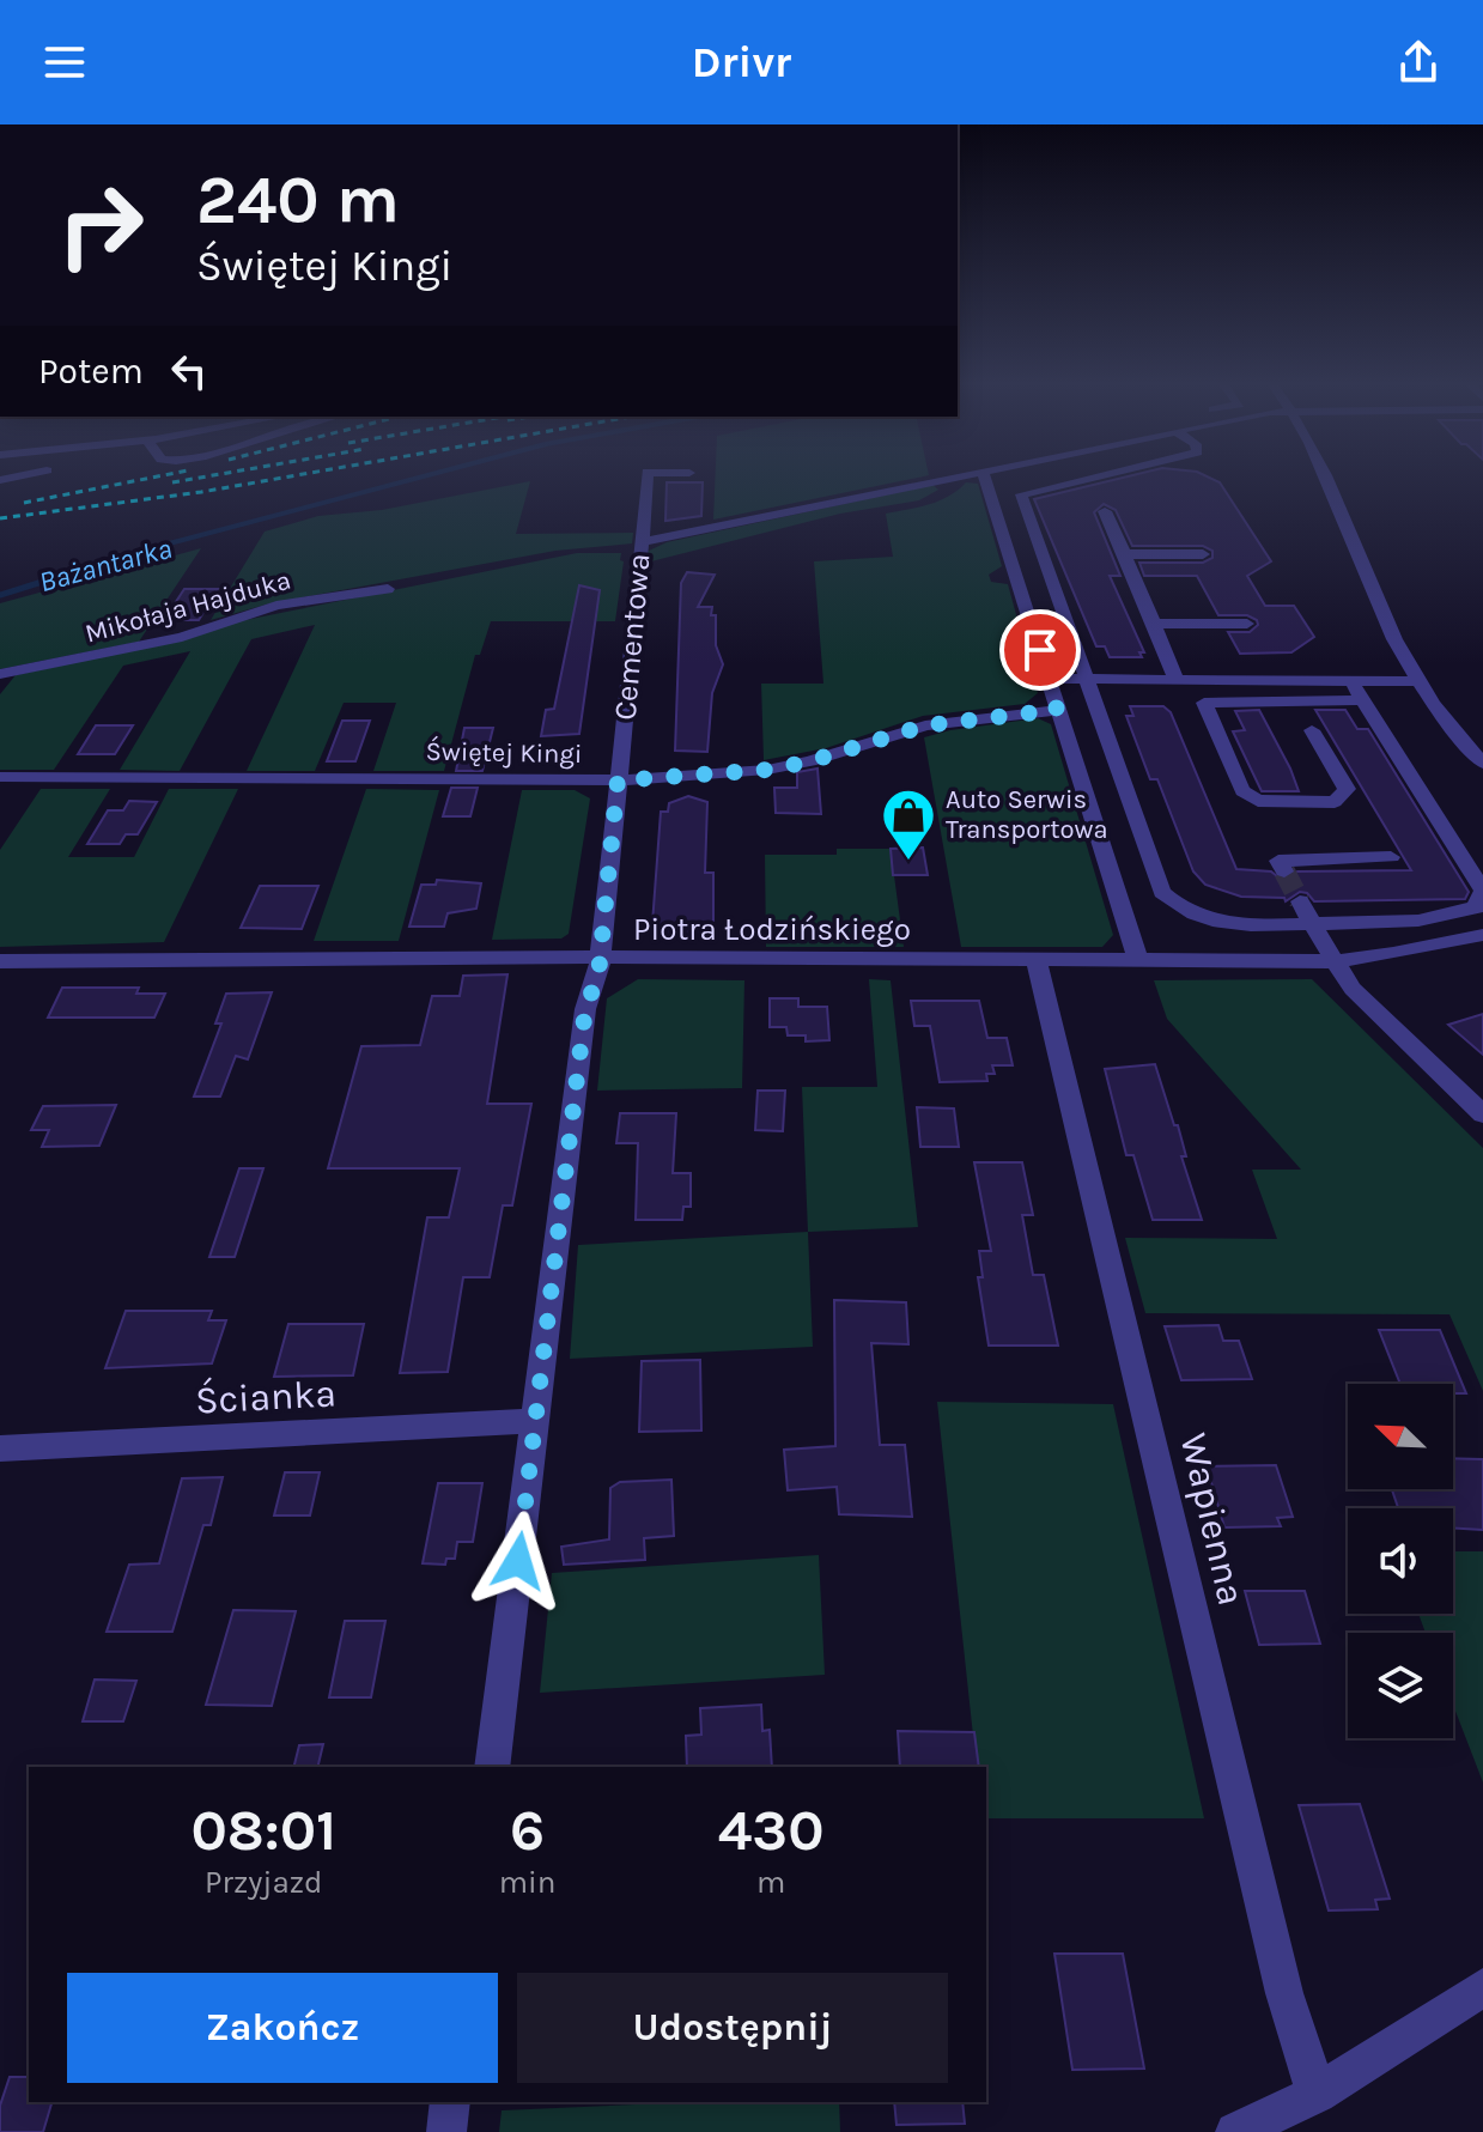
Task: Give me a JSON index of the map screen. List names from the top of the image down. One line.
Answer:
{"streets":{"street":["Mikołaja Hajduka","Cementowa","Świętej Kingi","Piotra Łodzińskiego","Ścianka","Wapienna"]},"crossings":[["Cementowa","Świętej Kingi"],["Cementowa","Piotra Łodzińskiego"],["Cementowa","Ścianka"],["Piotra Łodzińskiego","Wapienna"]],"water":["Bażantarka"],"places":{"shop":["Auto Serwis Transportowa"]},"north":"top left","page":{"header":"Drivr","turn":["240 m","Świętej Kingi"],"then":"Potem","eta":["08:01","Przyjazd","6","min","430","m"],"buttons":["Zakończ","Udostępnij"]}}
